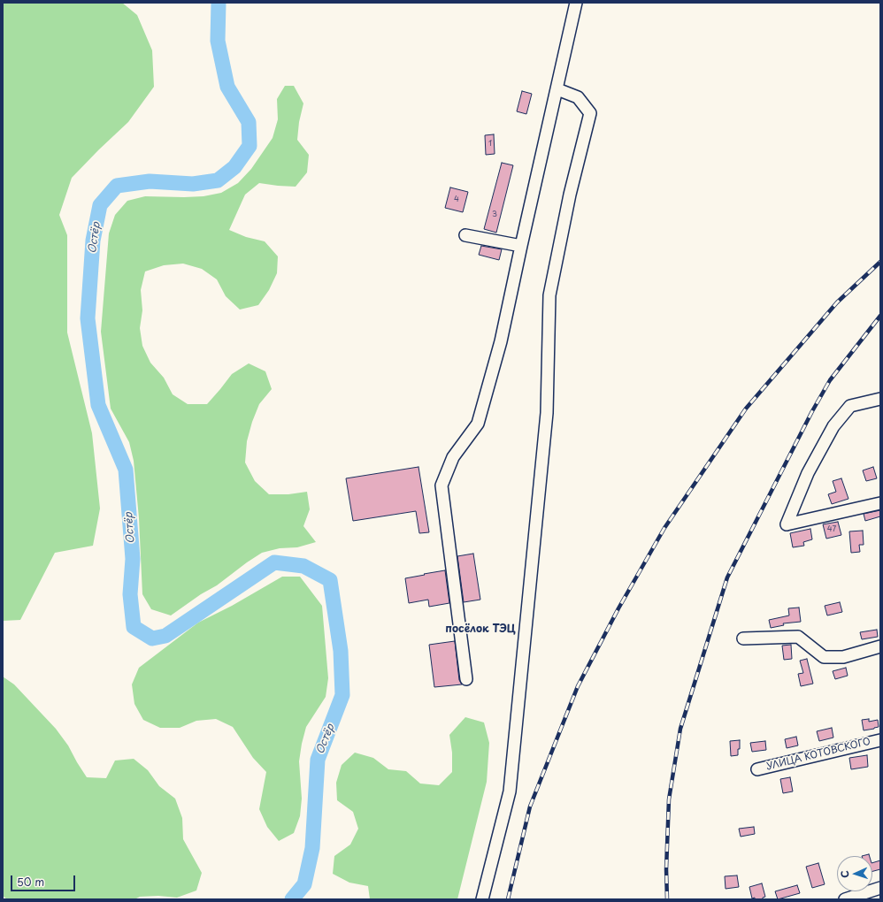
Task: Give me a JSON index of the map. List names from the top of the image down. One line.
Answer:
{"streets":{"street":["УЛИЦА КОТОВСКОГО"]},"districts":["посёлок ТЭЦ"],"water":["Остёр"],"house_numbers":["1","4","3","47"],"scale_bar":"50 m","north":"left"}
